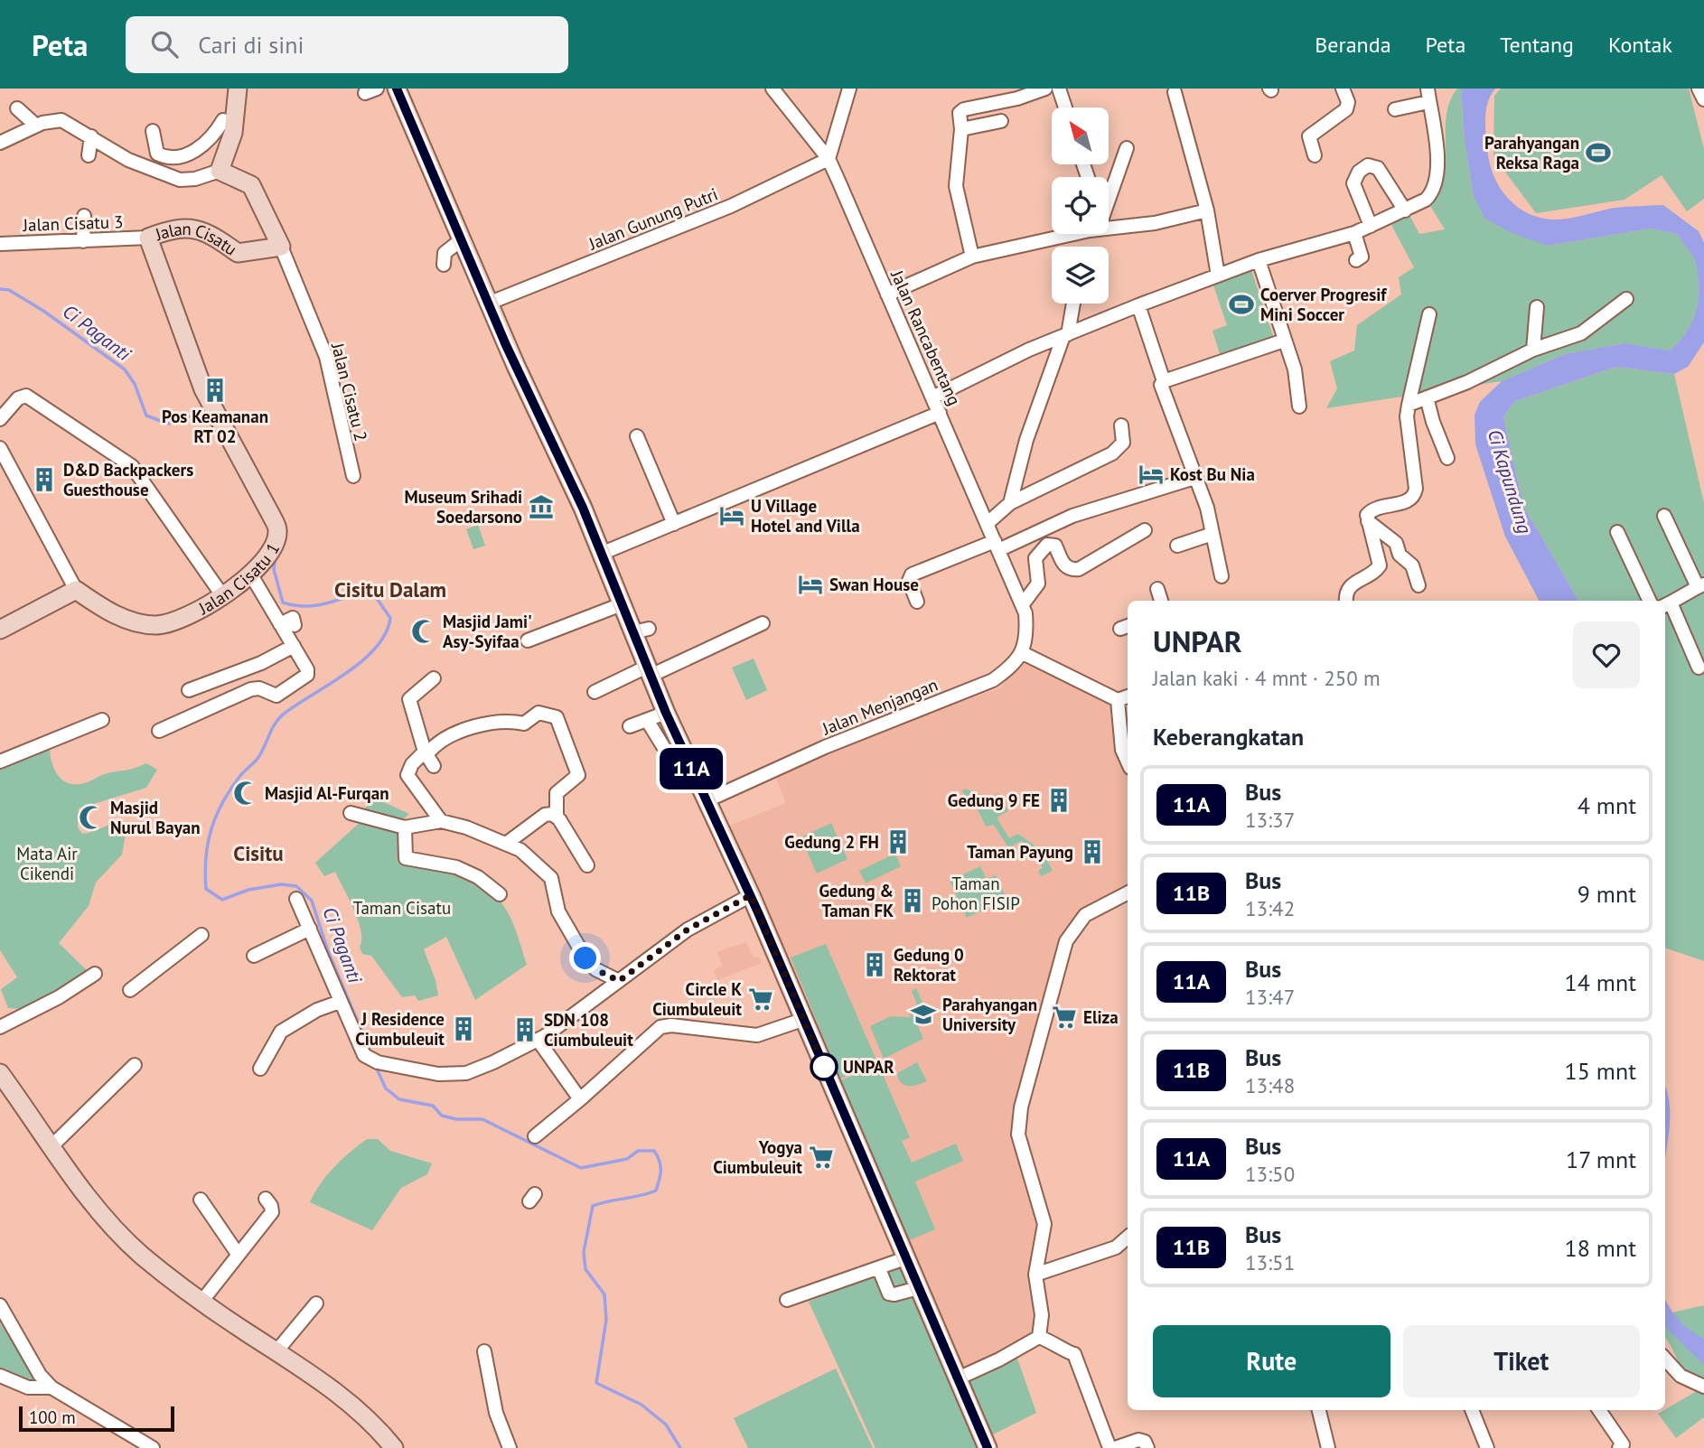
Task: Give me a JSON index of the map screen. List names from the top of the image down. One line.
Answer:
{"streets":{"street":["Jalan Gunung Putri","Jalan Cisatu 3","Jalan Cisatu","Jalan Rancabentang","Jalan Cisatu 2","Jalan Cisatu 1","Jalan Menjangan"]},"crossings":[["Jalan Gunung Putri","Jalan Rancabentang"],["Jalan Cisatu 3","Jalan Cisatu"],["Jalan Cisatu 3","Jalan Cisatu 1"],["Jalan Cisatu","Jalan Cisatu 2"],["Jalan Cisatu","Jalan Cisatu 1"]],"districts":["Cisitu Dalam","Cisitu"],"water":["Ci Paganti","Ci Kapundung"],"parks":["Mata Air Cikendi","Taman Pohon FISIP","Taman Cisatu"],"places":{"sports":["Parahyangan Reksa Raga","Coerver Progresif Mini Soccer"],"building":["Pos Keamanan RT 02","D&D Backpackers Guesthouse","Gedung 9 FE","Gedung 2 FH","Taman Payung","Gedung & Taman FK","Gedung 0 Rektorat","J Residence Ciumbuleuit","SDN 108 Ciumbuleuit"],"hotel":["Kost Bu Nia","U Village Hotel and Villa","Swan House"],"museum":["Museum Srihadi Soedarsono"],"mosque":["Masjid Jami' Asy-Syifaa","Masjid Al-Furqan","Masjid Nurul Bayan"],"supermarket":["Circle K Ciumbuleuit","Eliza","Yogya Ciumbuleuit"],"school or university":["Parahyangan University"],"other":["UNPAR"]},"lines":["bus line 11A"],"scale_bar":"100 m","north":"top left","page":{"header":"Peta","search":"Cari di sini","nav":["Beranda","Peta","Tentang","Kontak"],"on_map":"11A","heading":[["UNPAR","Jalan kaki · 4 mnt · 250 m"],"Keberangkatan"],"list":[{"mark":"11A","name":"Bus","note":"13:37","value":"4 mnt"},{"mark":"11B","name":"Bus","note":"13:42","value":"9 mnt"},{"mark":"11A","name":"Bus","note":"13:47","value":"14 mnt"},{"mark":"11B","name":"Bus","note":"13:48","value":"15 mnt"},{"mark":"11A","name":"Bus","note":"13:50","value":"17 mnt"},{"mark":"11B","name":"Bus","note":"13:51","value":"18 mnt"}],"buttons":["Rute","Tiket"],"scale":"100 m"}}
